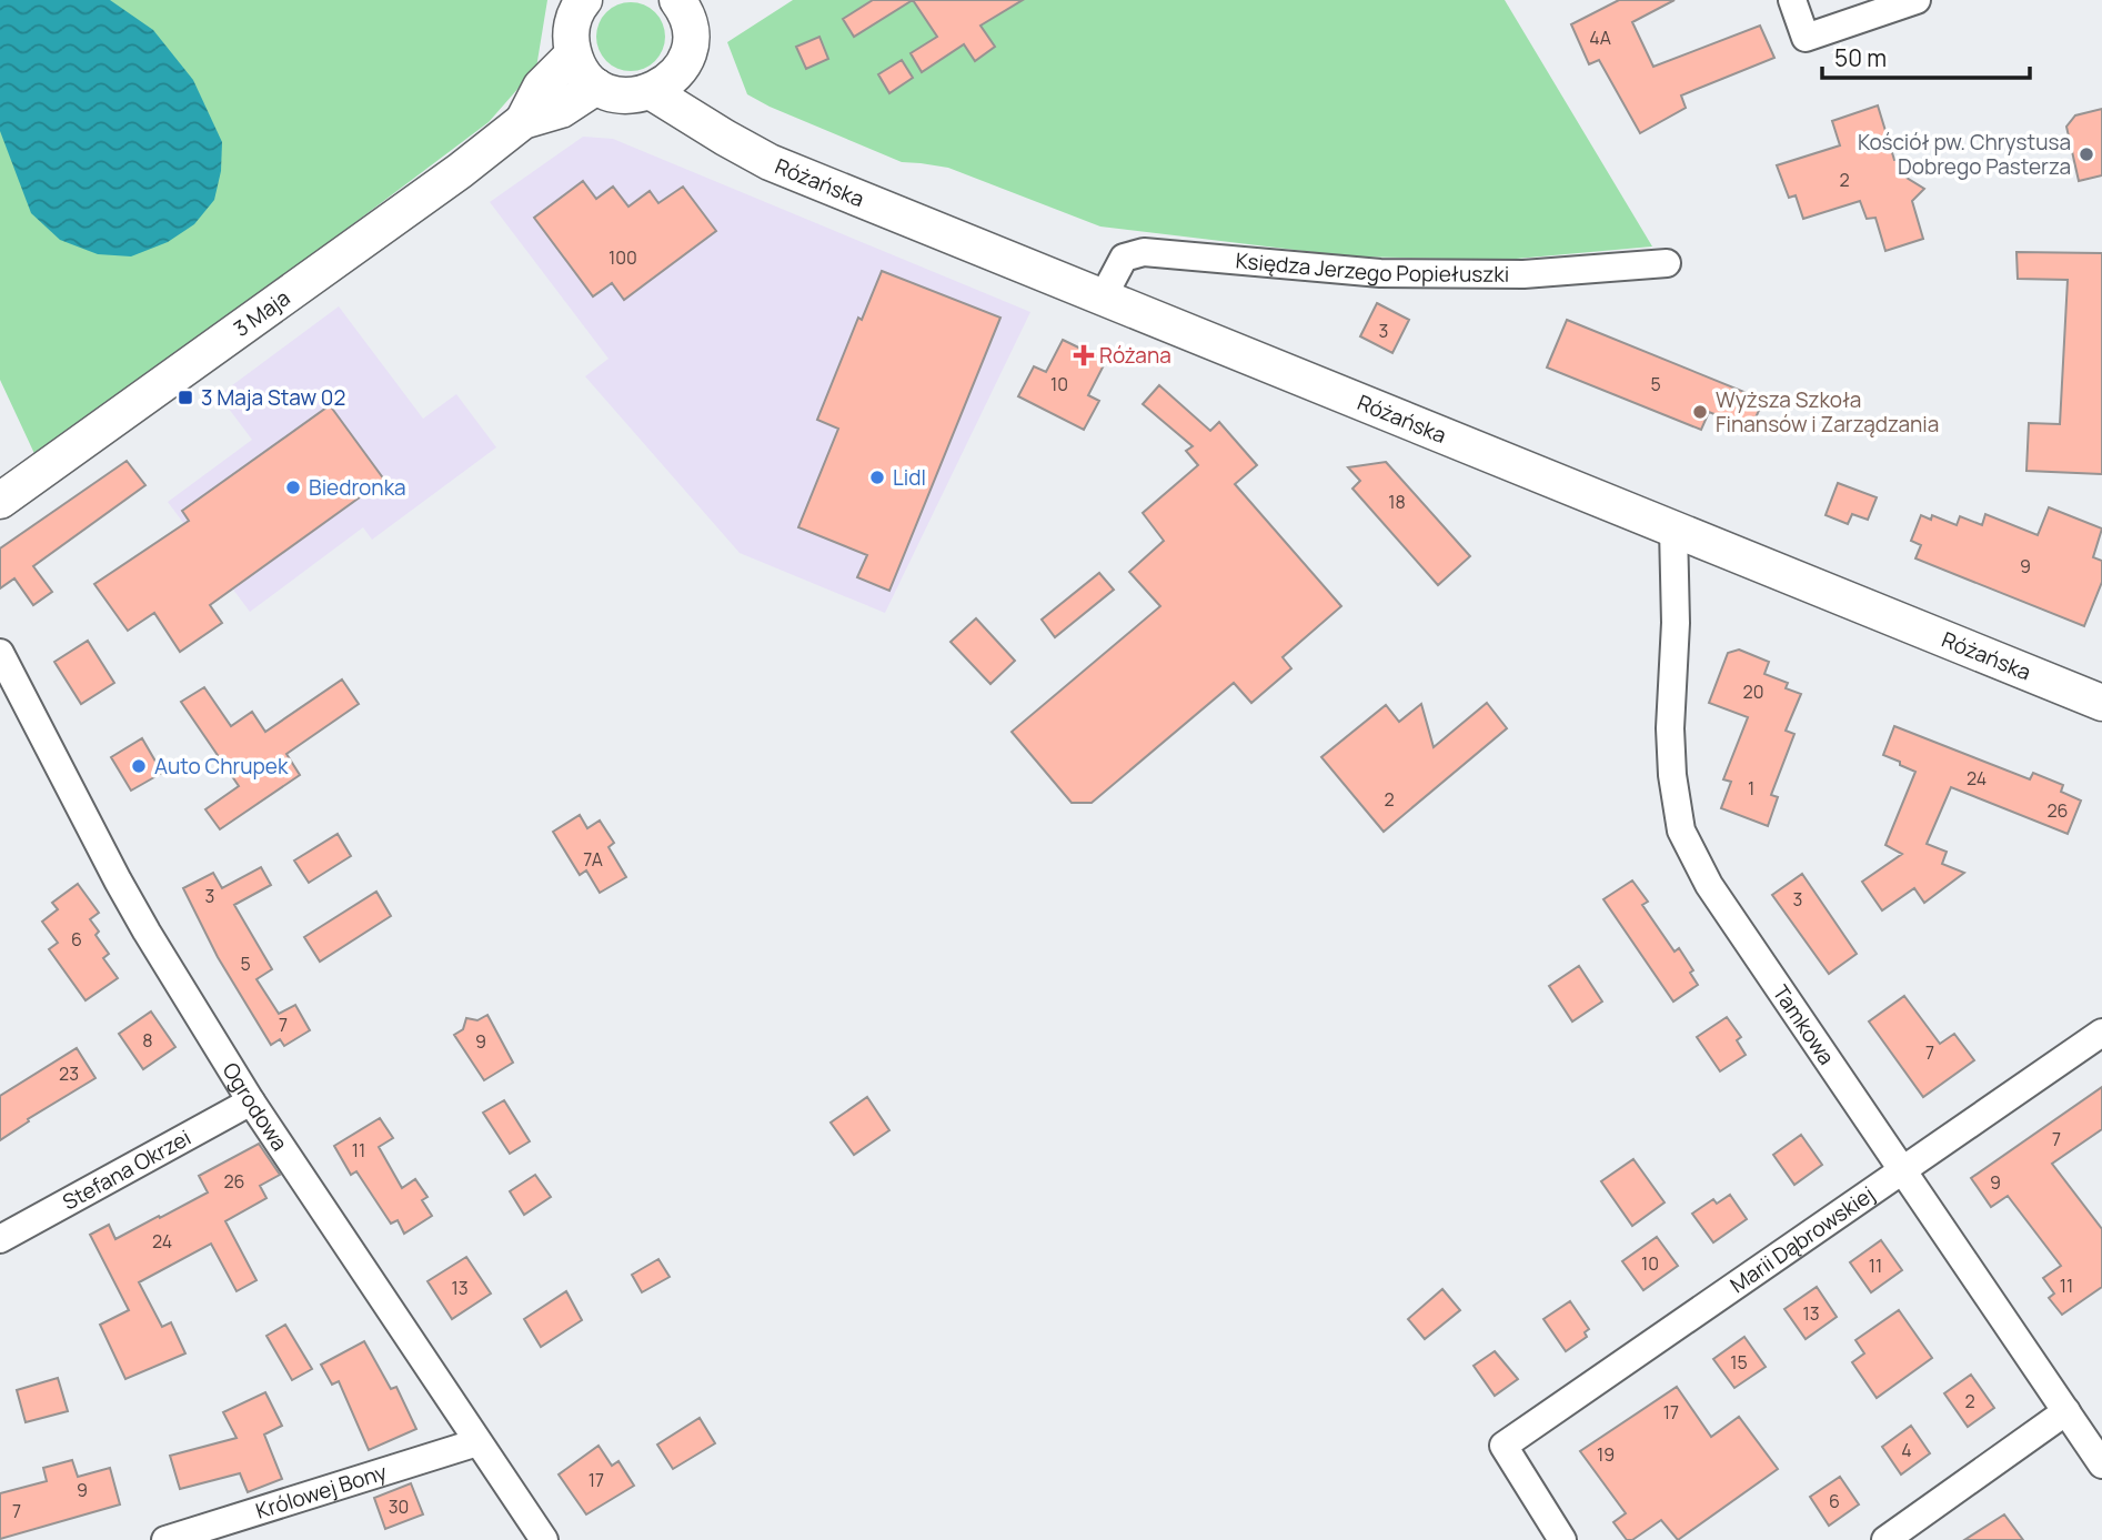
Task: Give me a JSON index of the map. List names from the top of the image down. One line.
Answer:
{"streets":{"street":["Różańska","Księdza Jerzego Popiełuszki","3 Maja","Tamkowa","Ogrodowa","Stefana Okrzei","Marii Dąbrowskiej","Królowej Bony"]},"crossings":[["Różańska","Księdza Jerzego Popiełuszki"],["Różańska","Tamkowa"],["Tamkowa","Marii Dąbrowskiej"],["Ogrodowa","Stefana Okrzei"],["Ogrodowa","Królowej Bony"]],"places":{"other":["Kościół pw. Chrystusa Dobrego Pasterza","Wyższa Szkoła Finansów i Zarządzania","Lidl","Biedronka","Auto Chrupek"],"health":["Różana"],"transit":["3 Maja Staw 02"]},"house_numbers":["4A","2","100","3","10","5","18","9","20","24","1","2","26","7A","3","3","6","5","7","8","9","7","23","7","11","26","9","24","10","11","11","13","13","15","2","17","4","19","17","9","6","30","7"],"scale_bar":"50 m"}
